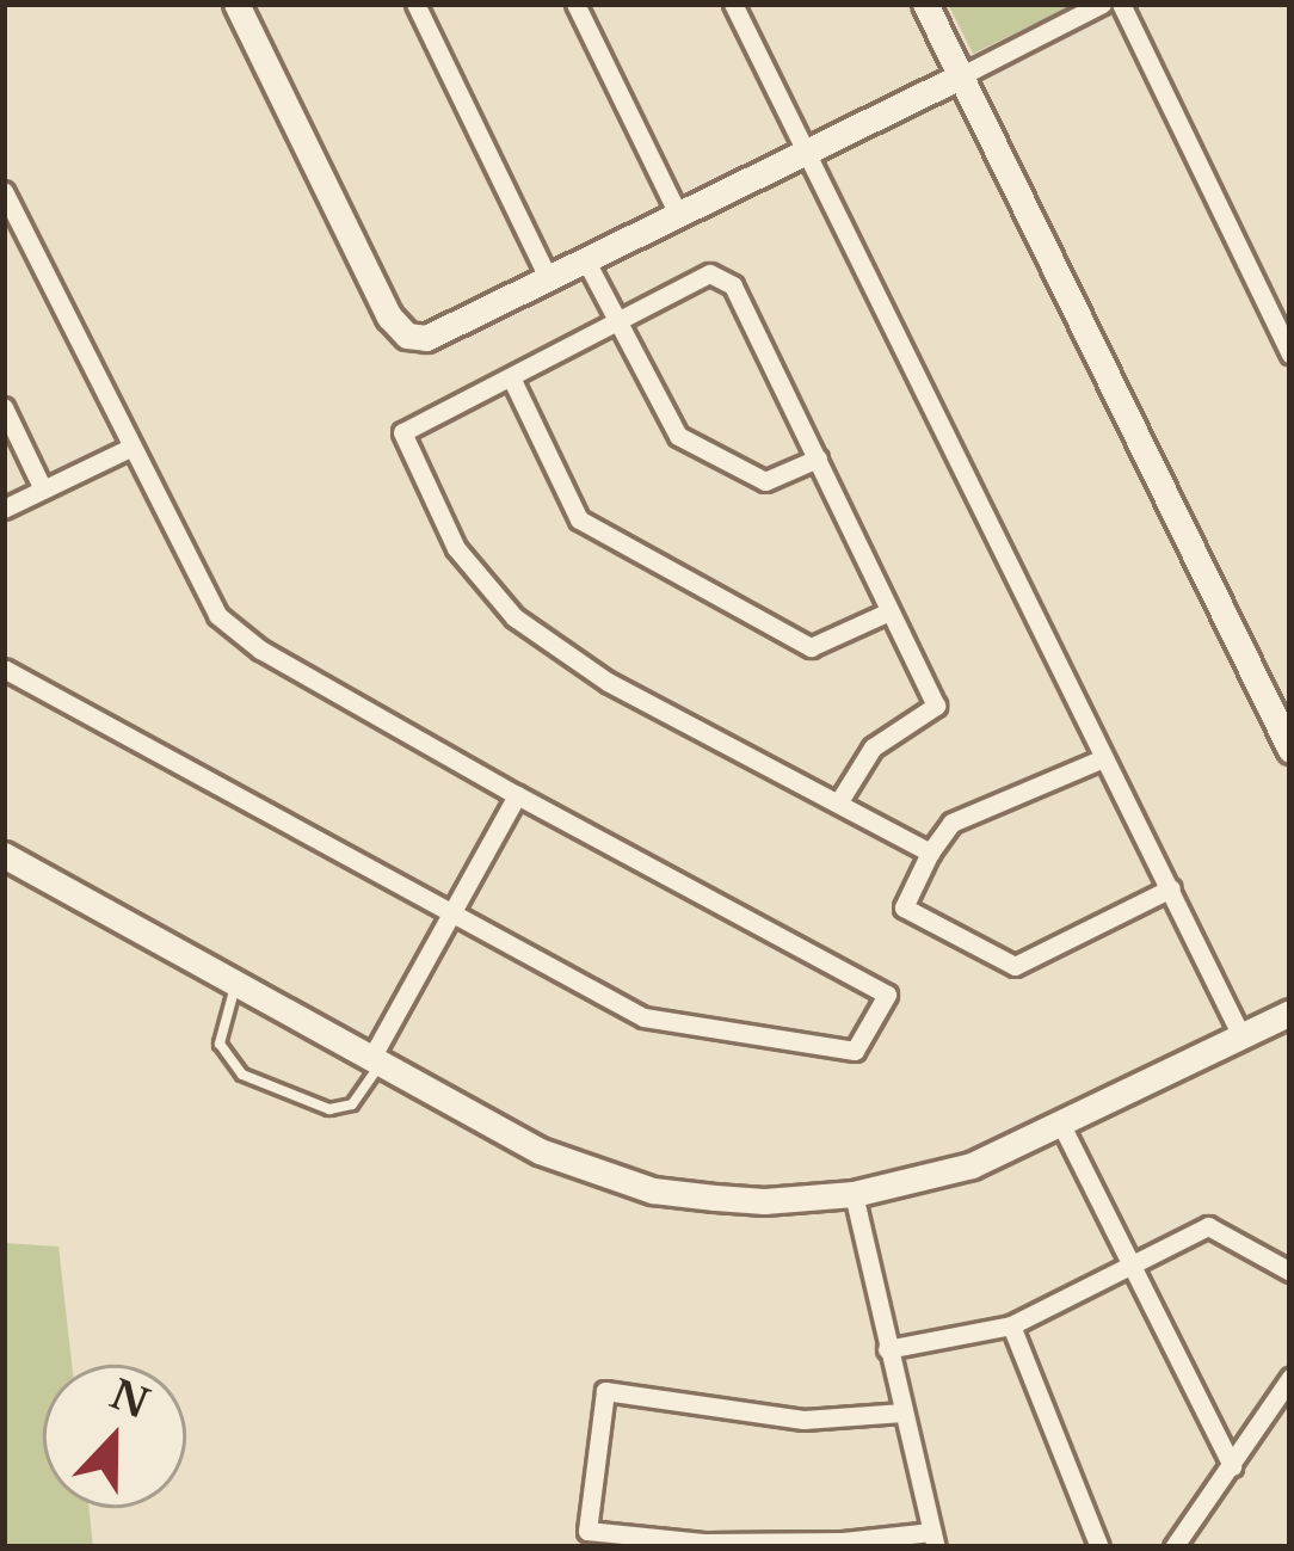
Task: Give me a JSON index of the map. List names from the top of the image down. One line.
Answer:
{"north":"top"}
